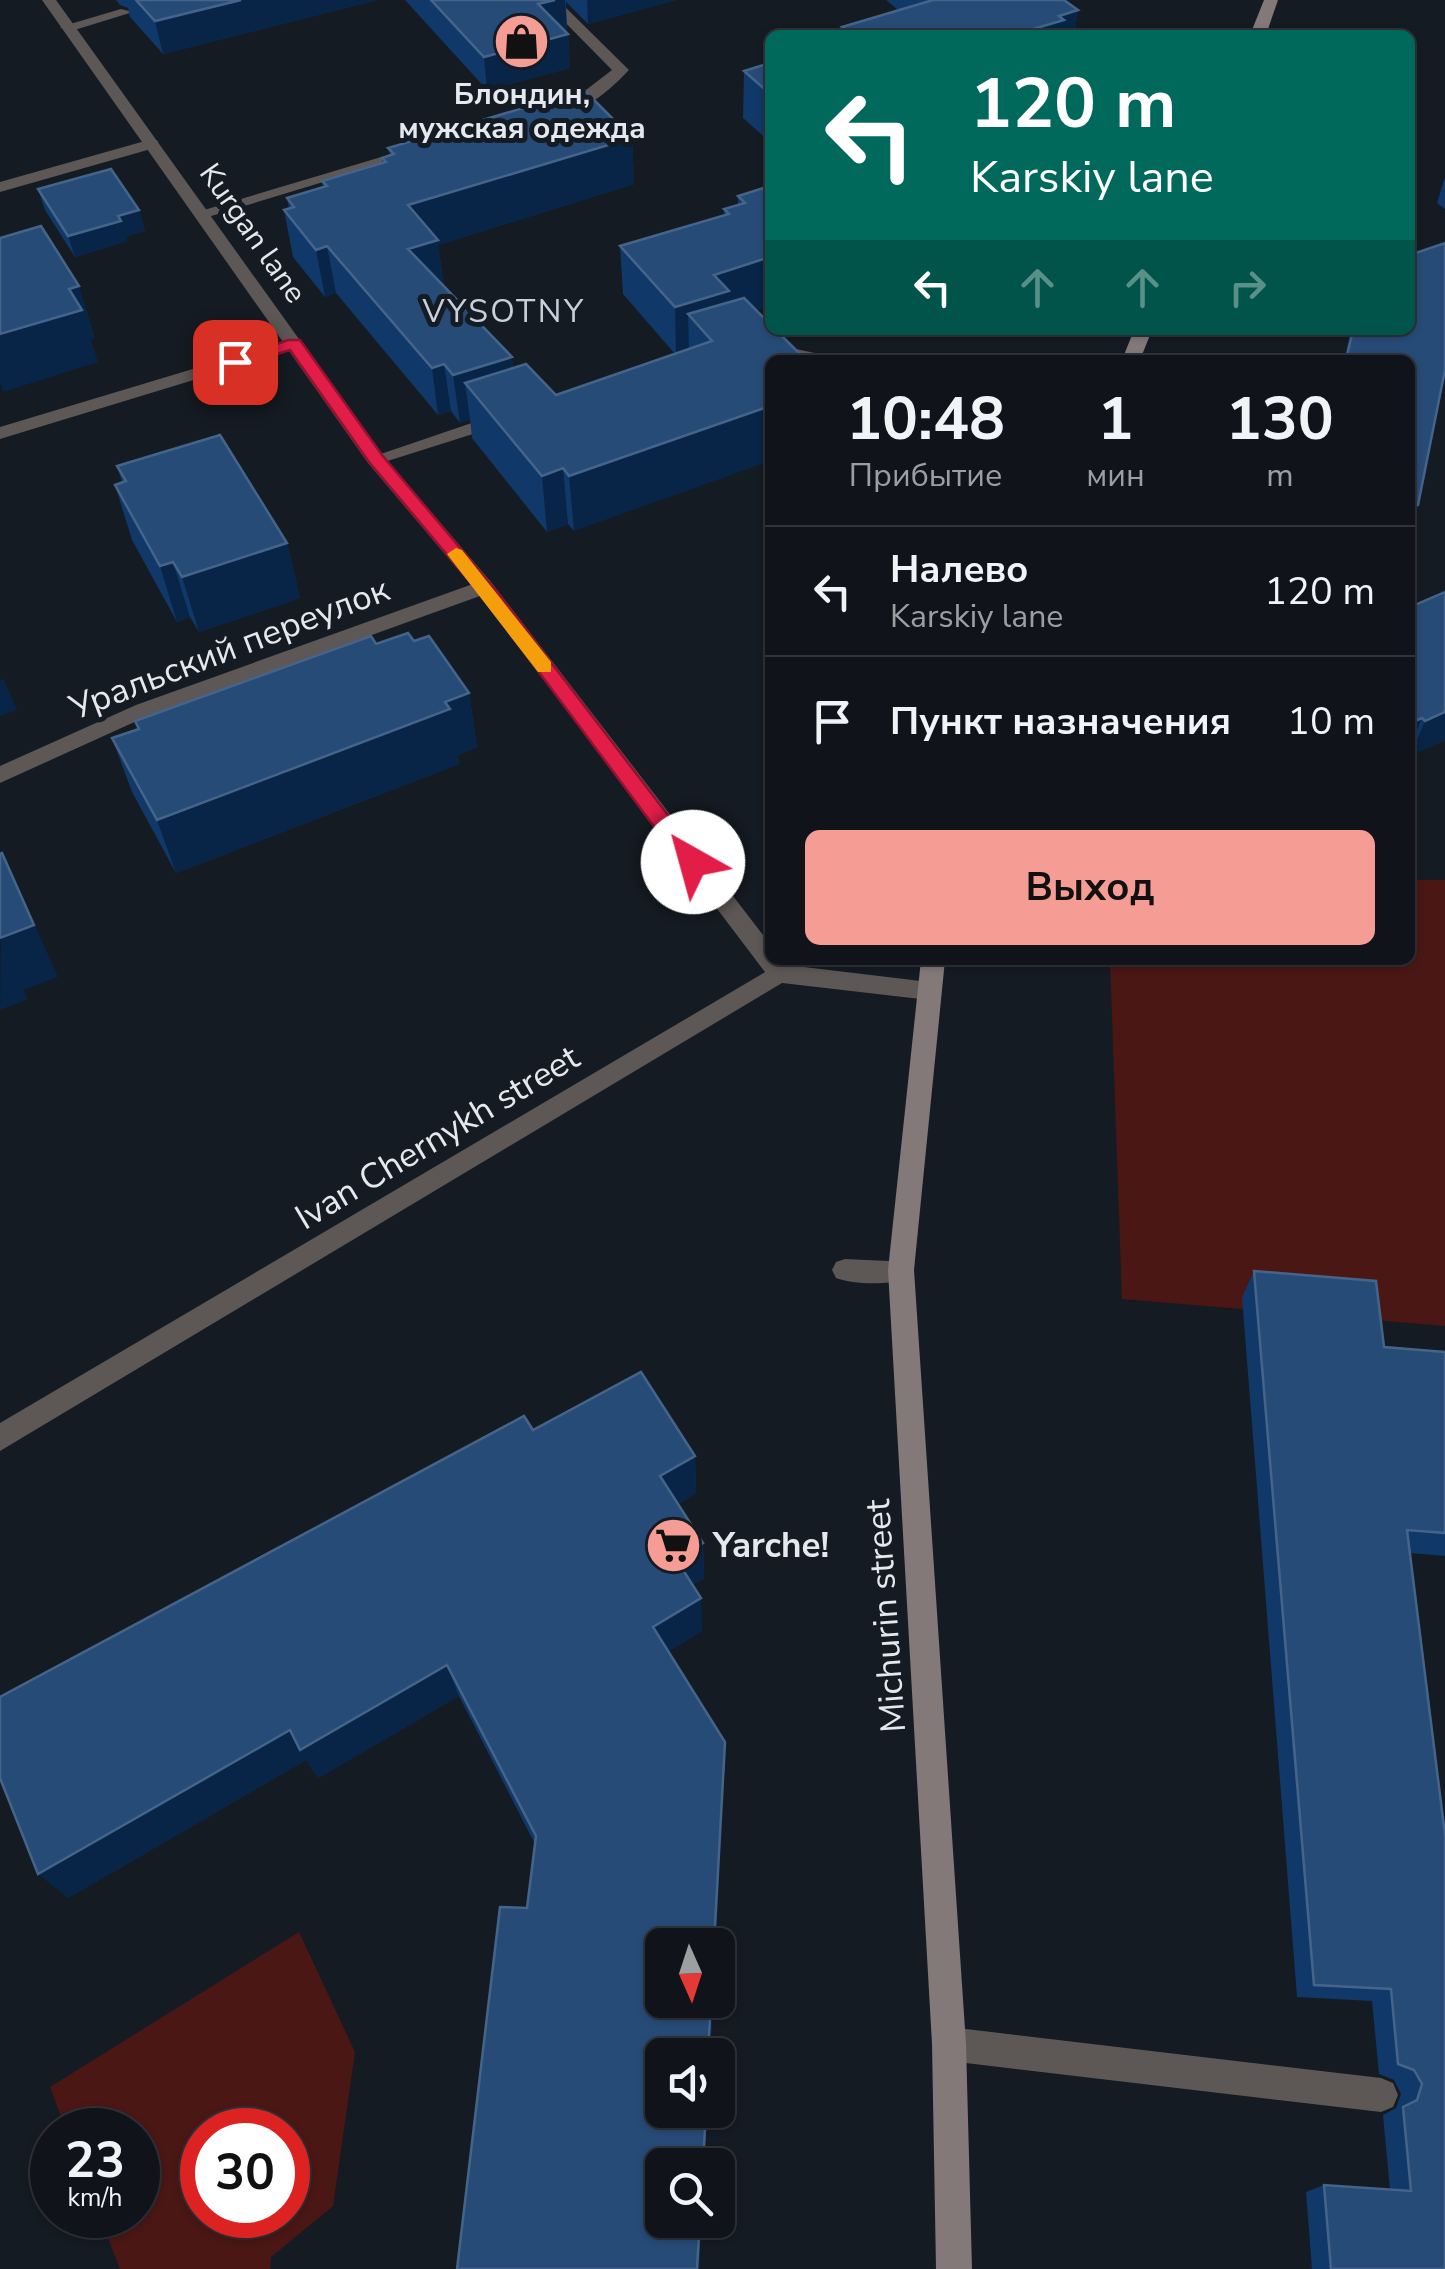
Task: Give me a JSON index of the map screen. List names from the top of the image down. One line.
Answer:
{"streets":{"street":["Kurgan lane","Уральский переулок","Ivan Chernykh street","Michurin street"]},"crossings":[["Kurgan lane","Уральский переулок"],["Kurgan lane","Ivan Chernykh street"]],"districts":["VYSOTNY"],"places":{"shop":["Блондин, мужская одежда"],"supermarket":["Yarche!"]},"north":"bottom","page":{"turn":["120 m","Karskiy lane"],"eta":["10:48","Прибытие","1","мин","130","m"],"list":[{"name":"Налево","note":"Karskiy lane","value":"120 m"},{"name":"Пункт назначения","value":"10 m"}],"buttons":"Выход","speed":"23 km/h","limit":"30"}}
